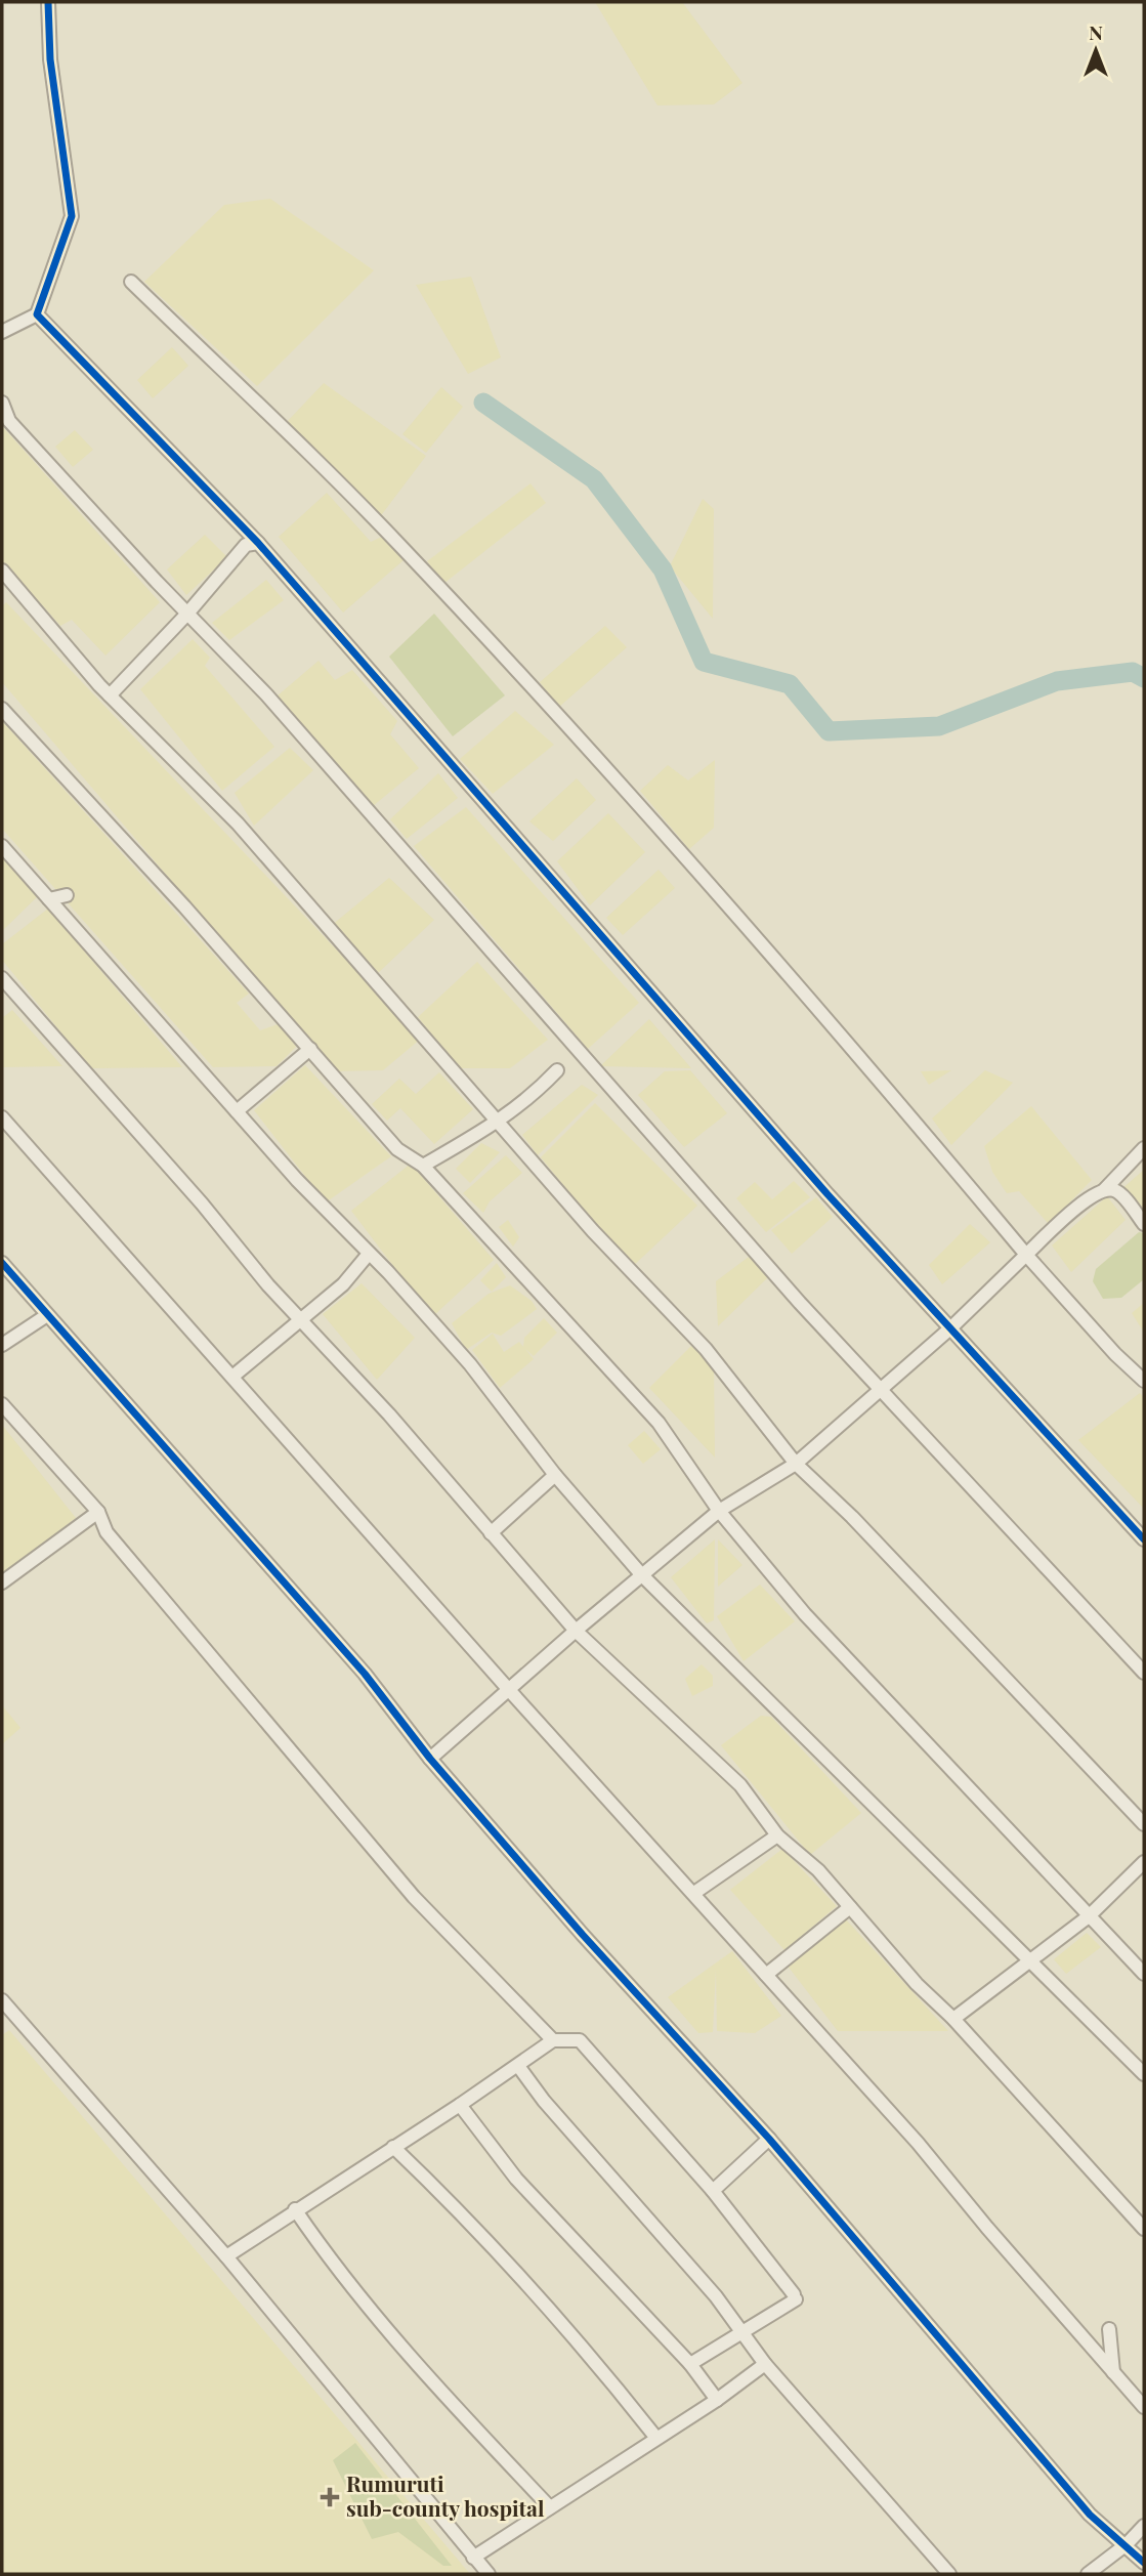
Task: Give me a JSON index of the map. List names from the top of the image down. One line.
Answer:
{"places":{"health":["Rumuruti sub-county hospital"]},"north":"top"}
